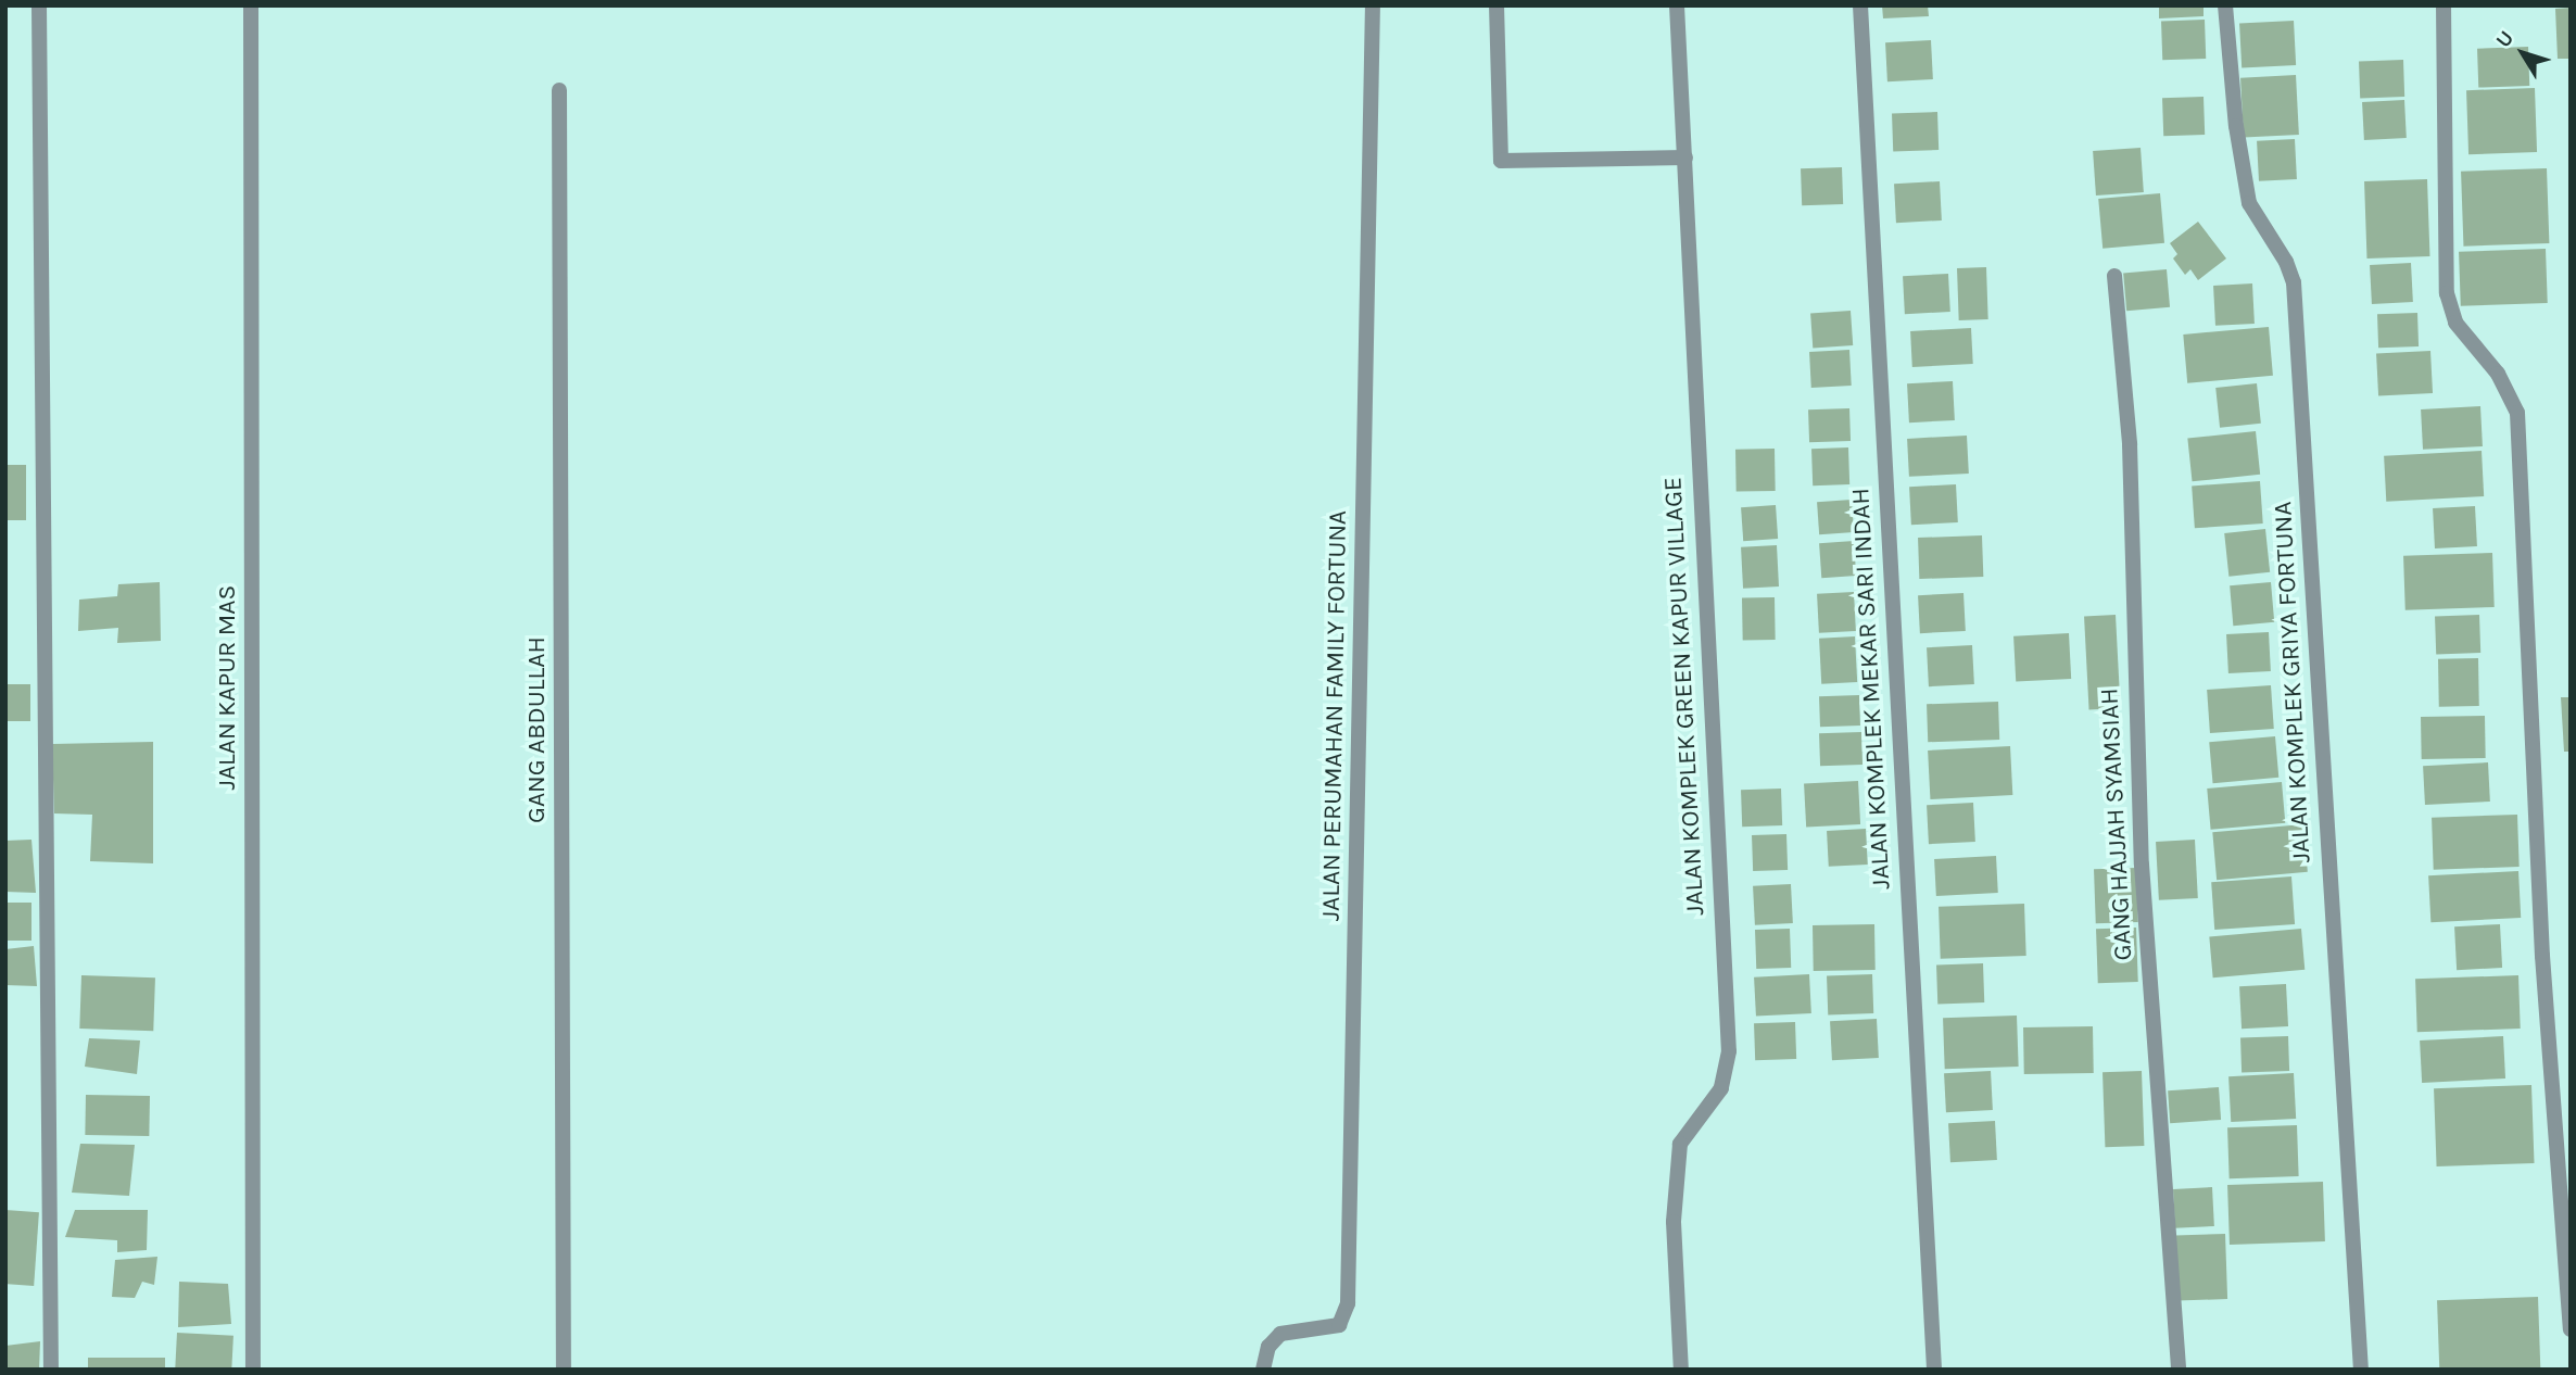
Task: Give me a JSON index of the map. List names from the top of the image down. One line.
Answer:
{"streets":{"street":["JALAN KOMPLEK GRIYA FORTUNA","JALAN KAPUR MAS","JALAN KOMPLEK MEKAR SARI INDAH","JALAN KOMPLEK GREEN KAPUR VILLAGE","JALAN PERUMAHAN FAMILY FORTUNA","GANG ABDULLAH","GANG HAJJAH SYAMSIAH"]},"north":"top left"}
